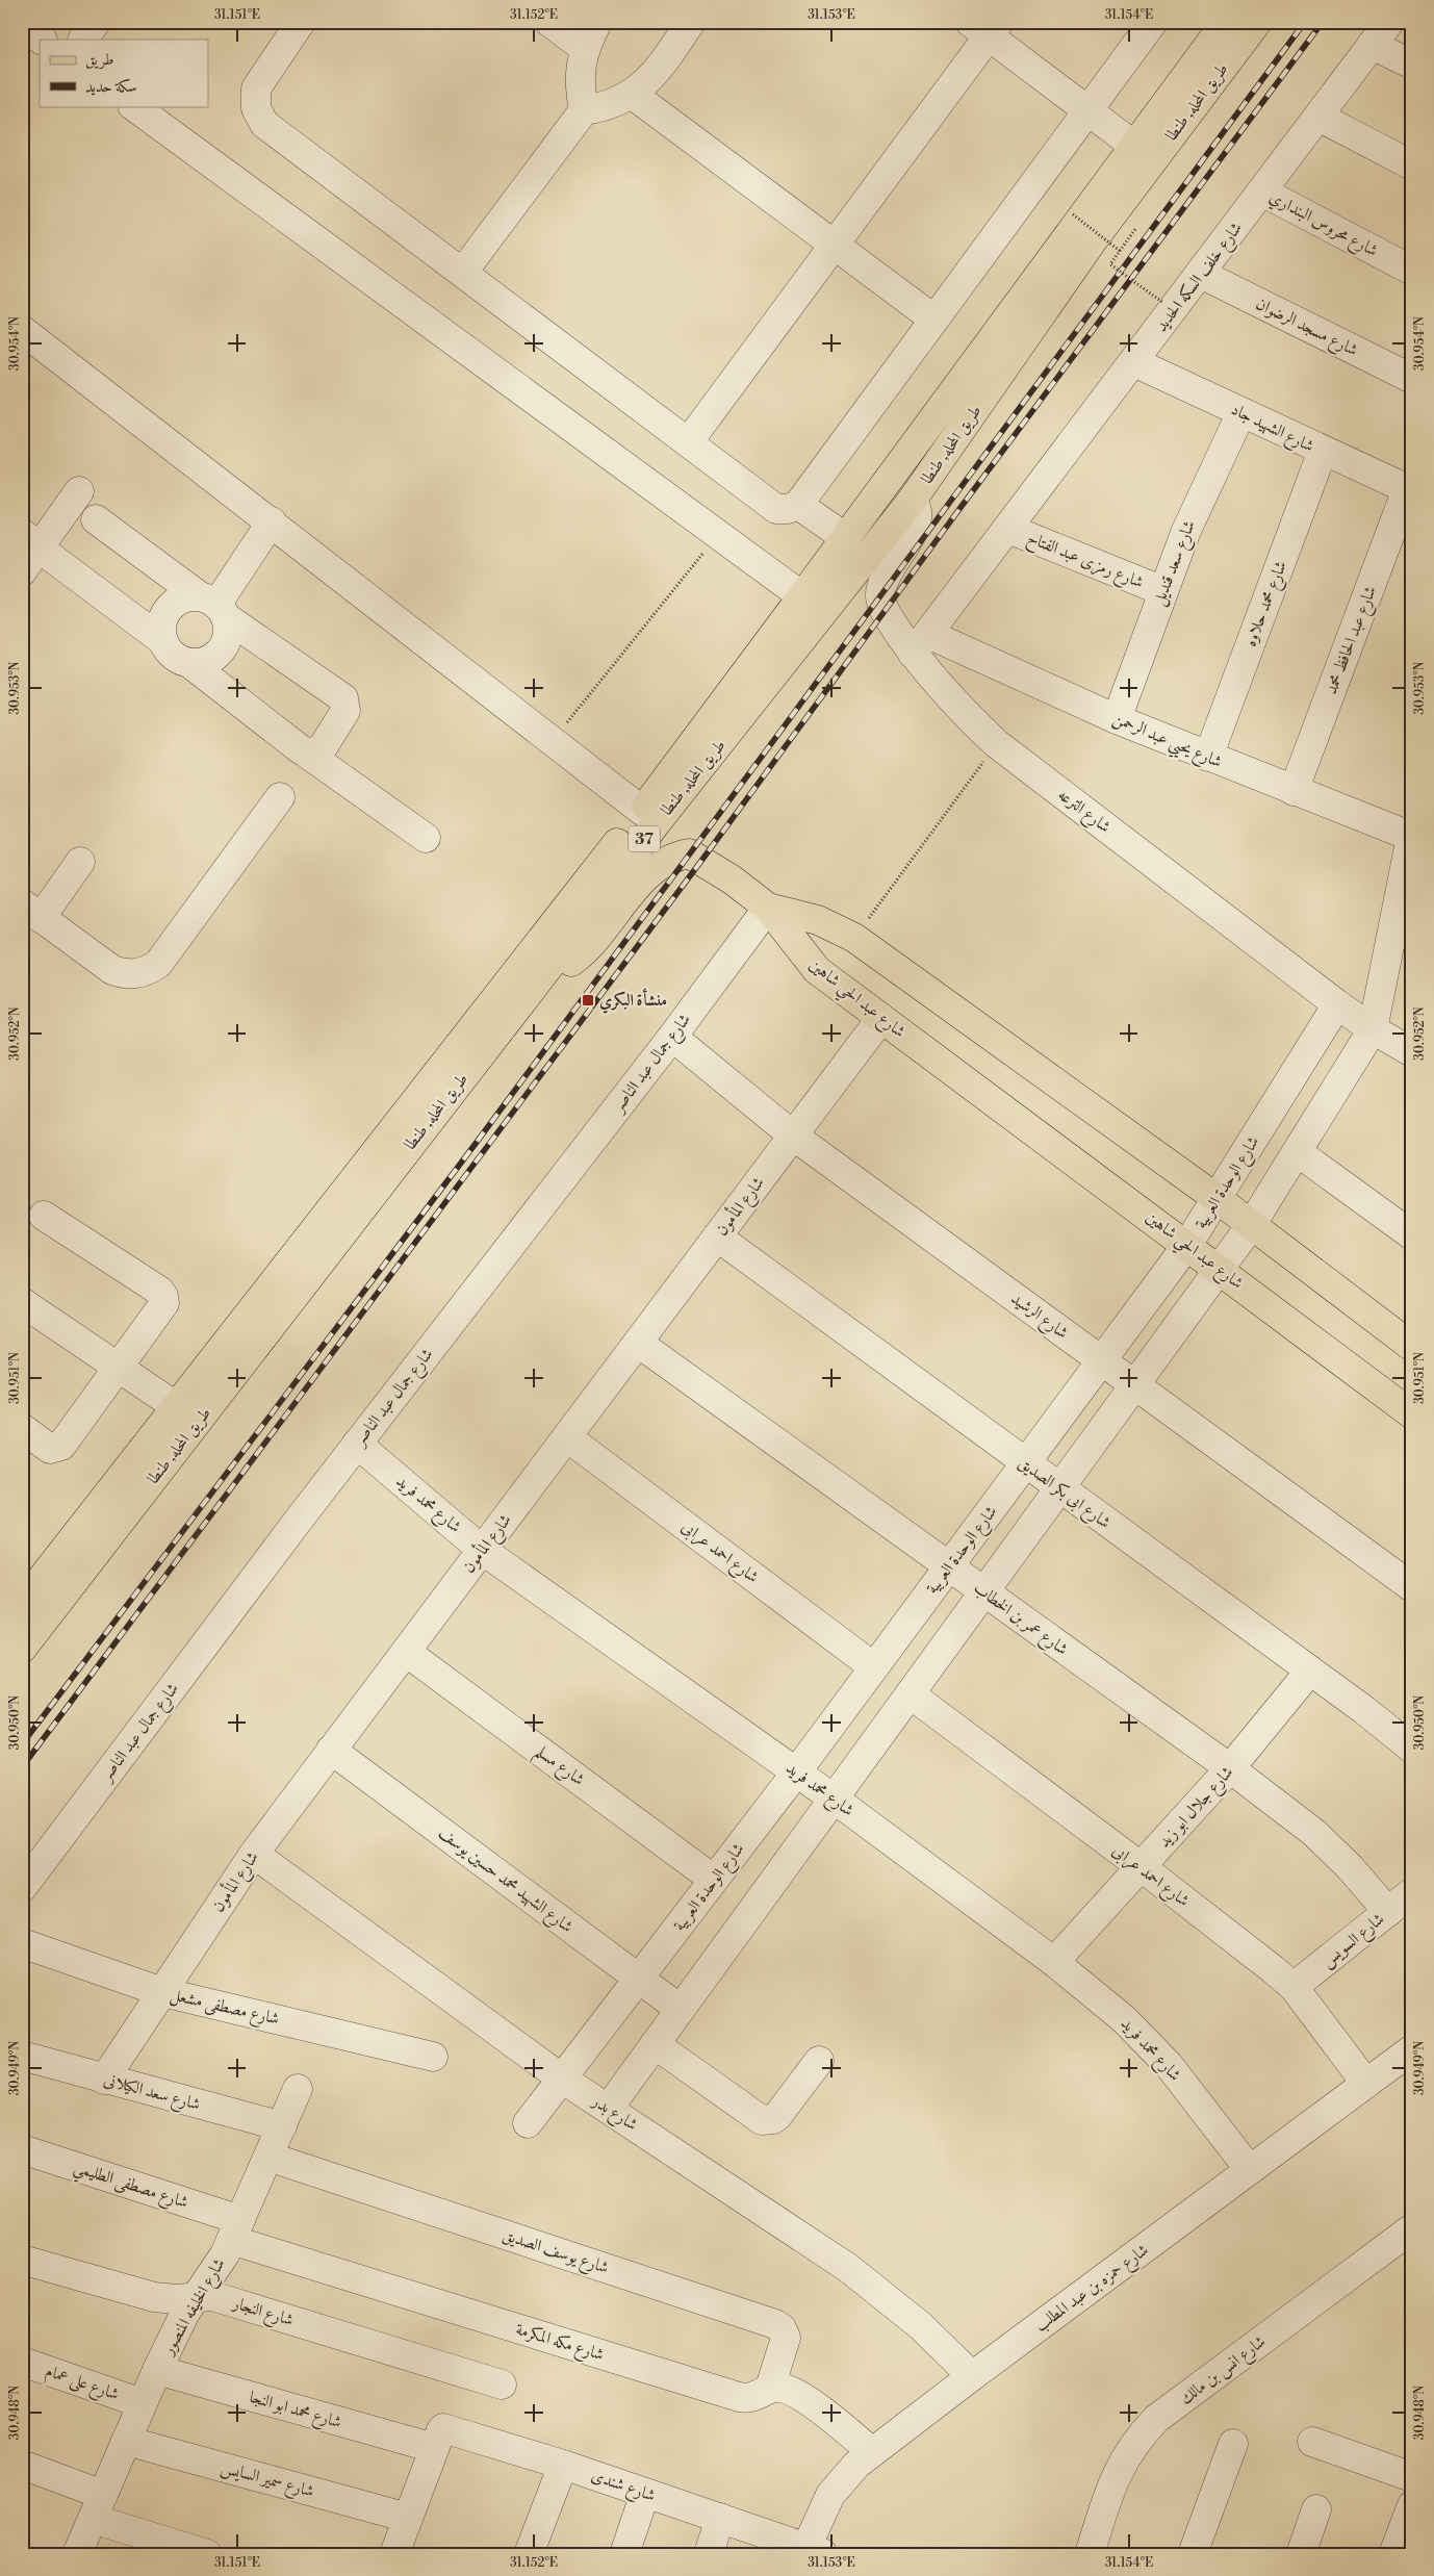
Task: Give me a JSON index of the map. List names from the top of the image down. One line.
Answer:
{"streets":{"main road":["طريق المحله, طنطا","37","شارع عبد الحي شاهين"],"street":["شارع محروس البنداري","شارع خلف السكه الحديد","شارع مسجد الرضوان","شارع الشهيد جاد","شارع رمزى عبد الفتاح","شارع سعد قنديل","شارع محمد حلاوه","شارع عبد الحافظ محمد","شارع يحيي عبد الرحمن","شارع الترعه","شارع جمال عبد الناصر","شارع الوحدة العربية","شارع المأمون","شارع الرشيد","شارع ابى بكر الصديق","شارع محمد فريد","شارع احمد عرابى","شارع عمر بن الخطاب","شارع مسلم","شارع جلال ابو زيد","شارع الشهيد محمد حسين يوسف","شارع السويس","شارع مصطفى مشعل","شارع سعد الكيلانى","شارع بدر","شارع مصطفى الطليمي","شارع يوسف الصديق","شارع حمزه بن عبد المطلب","شارع الخليفه المنصور","شارع النجار","شارع مكه المكرمة","شارع انس بن مالك","شارع على عمام","شارع محمد ابو النجا","شارع سمير السايس","شارع شندى"]},"crossings":[["طريق المحله, طنطا","شارع الترعه"],["شارع محروس البنداري","شارع خلف السكه الحديد"],["شارع خلف السكه الحديد","شارع مسجد الرضوان"],["شارع خلف السكه الحديد","شارع الشهيد جاد"],["شارع خلف السكه الحديد","شارع رمزى عبد الفتاح"],["شارع خلف السكه الحديد","شارع يحيي عبد الرحمن"],["شارع خلف السكه الحديد","شارع الترعه"],["شارع الشهيد جاد","شارع سعد قنديل"],["شارع الشهيد جاد","شارع محمد حلاوه"],["شارع الشهيد جاد","شارع عبد الحافظ محمد"],["شارع رمزى عبد الفتاح","شارع سعد قنديل"],["شارع سعد قنديل","شارع يحيي عبد الرحمن"],["شارع محمد حلاوه","شارع يحيي عبد الرحمن"],["شارع عبد الحافظ محمد","شارع يحيي عبد الرحمن"],["شارع يحيي عبد الرحمن","شارع الترعه"],["شارع الترعه","شارع الوحدة العربية"],["شارع عبد الحي شاهين","شارع جمال عبد الناصر"],["شارع عبد الحي شاهين","شارع الوحدة العربية"],["شارع عبد الحي شاهين","شارع المأمون"],["شارع جمال عبد الناصر","شارع الرشيد"],["شارع جمال عبد الناصر","شارع محمد فريد"],["شارع الوحدة العربية","شارع الرشيد"],["شارع الوحدة العربية","شارع ابى بكر الصديق"],["شارع الوحدة العربية","شارع محمد فريد"],["شارع الوحدة العربية","شارع احمد عرابى"],["شارع الوحدة العربية","شارع عمر بن الخطاب"],["شارع الوحدة العربية","شارع مسلم"],["شارع الوحدة العربية","شارع الشهيد محمد حسين يوسف"],["شارع الوحدة العربية","شارع بدر"],["شارع المأمون","شارع الرشيد"],["شارع المأمون","شارع ابى بكر الصديق"],["شارع المأمون","شارع محمد فريد"],["شارع المأمون","شارع احمد عرابى"],["شارع المأمون","شارع عمر بن الخطاب"],["شارع المأمون","شارع مسلم"],["شارع المأمون","شارع الشهيد محمد حسين يوسف"],["شارع المأمون","شارع مصطفى مشعل"],["شارع المأمون","شارع سعد الكيلانى"],["شارع المأمون","شارع بدر"],["شارع ابى بكر الصديق","شارع جلال ابو زيد"],["شارع محمد فريد","شارع جلال ابو زيد"],["شارع محمد فريد","شارع حمزه بن عبد المطلب"],["شارع احمد عرابى","شارع جلال ابو زيد"],["شارع احمد عرابى","شارع السويس"],["شارع احمد عرابى","شارع حمزه بن عبد المطلب"],["شارع عمر بن الخطاب","شارع جلال ابو زيد"],["شارع عمر بن الخطاب","شارع السويس"],["شارع سعد الكيلانى","شارع الخليفه المنصور"],["شارع بدر","شارع حمزه بن عبد المطلب"],["شارع مصطفى الطليمي","شارع الخليفه المنصور"],["شارع مصطفى الطليمي","شارع مكه المكرمة"],["شارع يوسف الصديق","شارع الخليفه المنصور"],["شارع يوسف الصديق","شارع مكه المكرمة"],["شارع حمزه بن عبد المطلب","شارع شندى"],["شارع الخليفه المنصور","شارع النجار"],["شارع الخليفه المنصور","شارع مكه المكرمة"],["شارع الخليفه المنصور","شارع على عمام"],["شارع الخليفه المنصور","شارع محمد ابو النجا"],["شارع الخليفه المنصور","شارع سمير السايس"],["شارع محمد ابو النجا","شارع شندى"]],"places":{"transit":["منشأة البكري"]},"legend":["طريق","سكة حديد"],"coordinates":["31.151°E","31.152°E","31.153°E","31.154°E","30.954°N","30.953°N","30.952°N","30.951°N","30.950°N","30.949°N","30.948°N"]}
